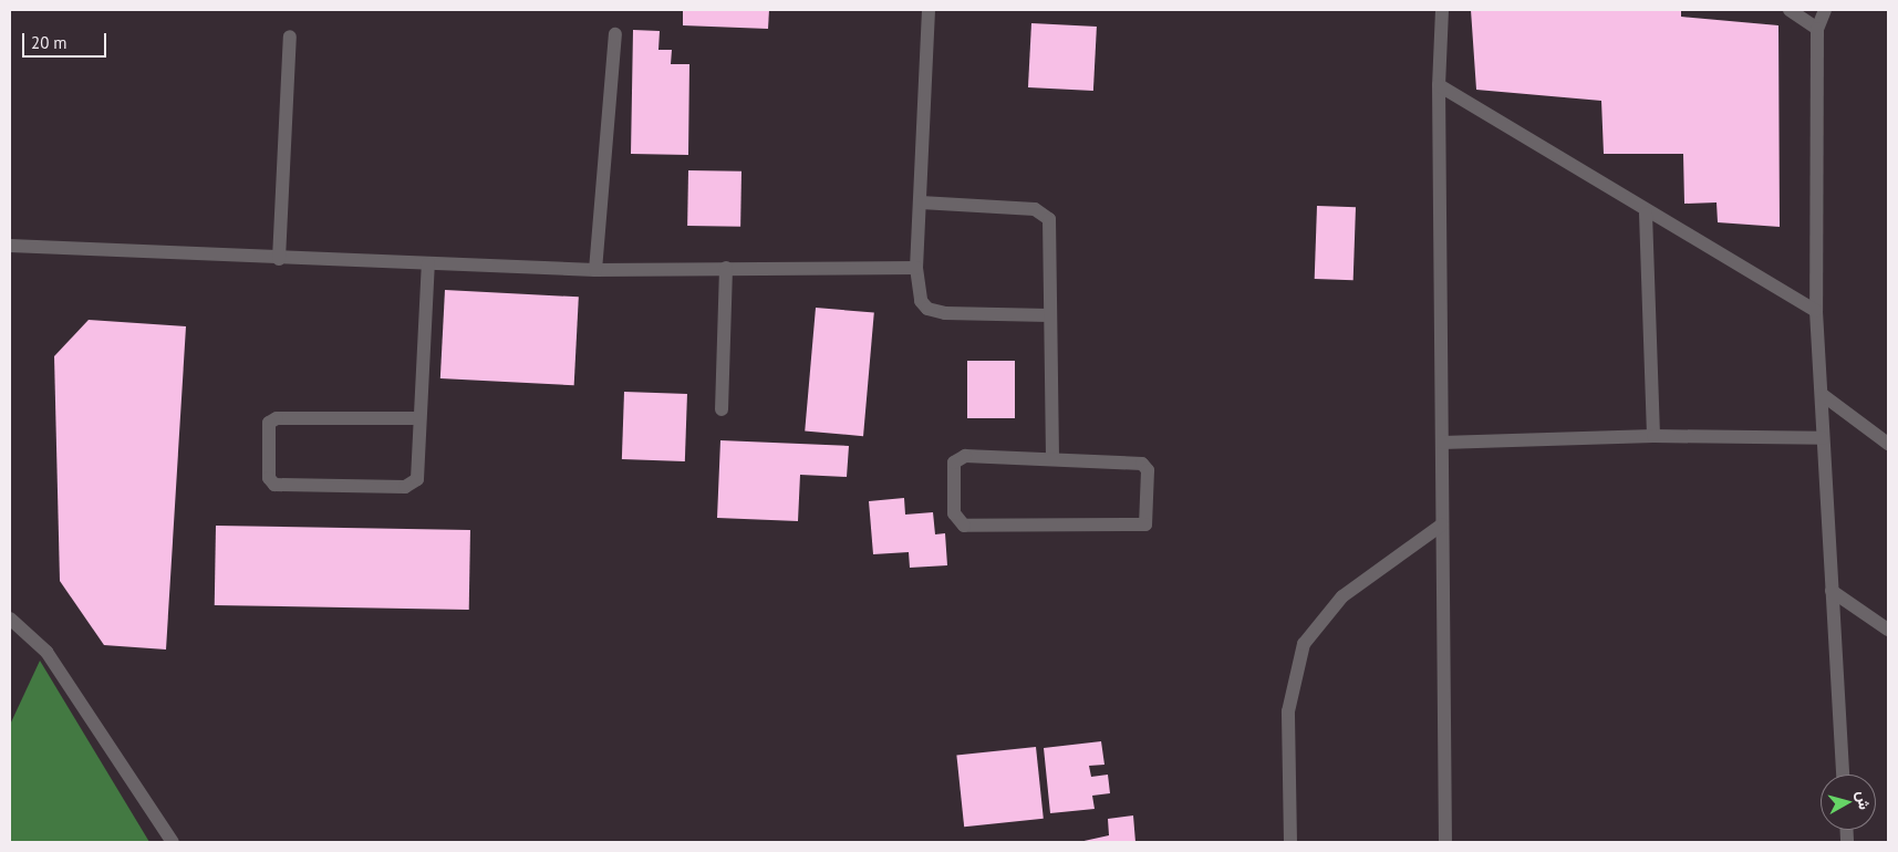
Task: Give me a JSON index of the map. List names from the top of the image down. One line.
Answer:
{"scale_bar":"20 m","north":"right"}
